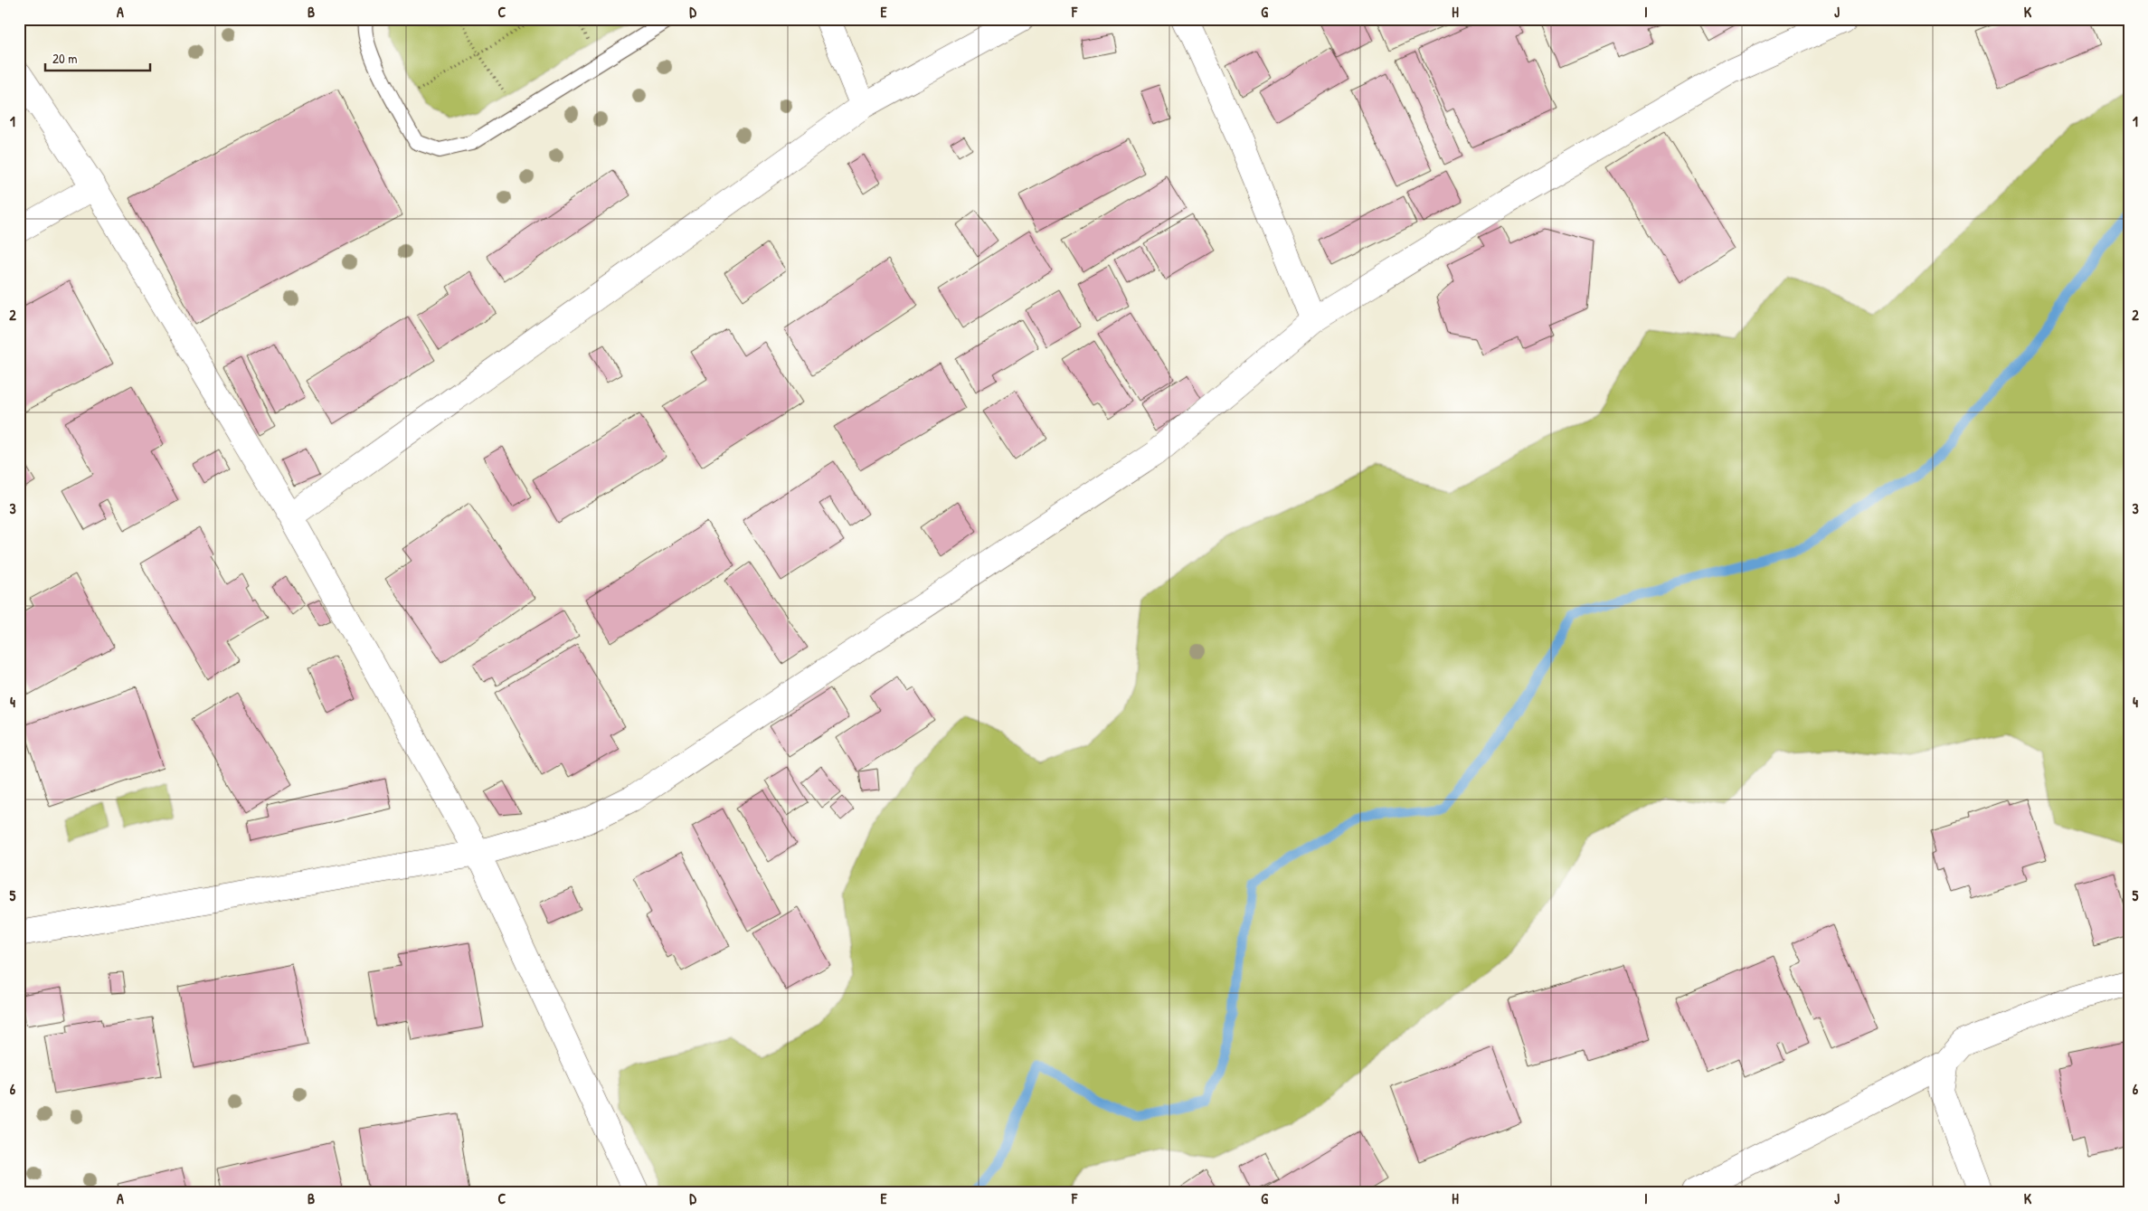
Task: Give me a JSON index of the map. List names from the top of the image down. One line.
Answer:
{"scale_bar":"20 m","grid":{"columns":["A","B","C","D","E","F","G","H","I","J","K"],"rows":["1","2","3","4","5","6"]}}
